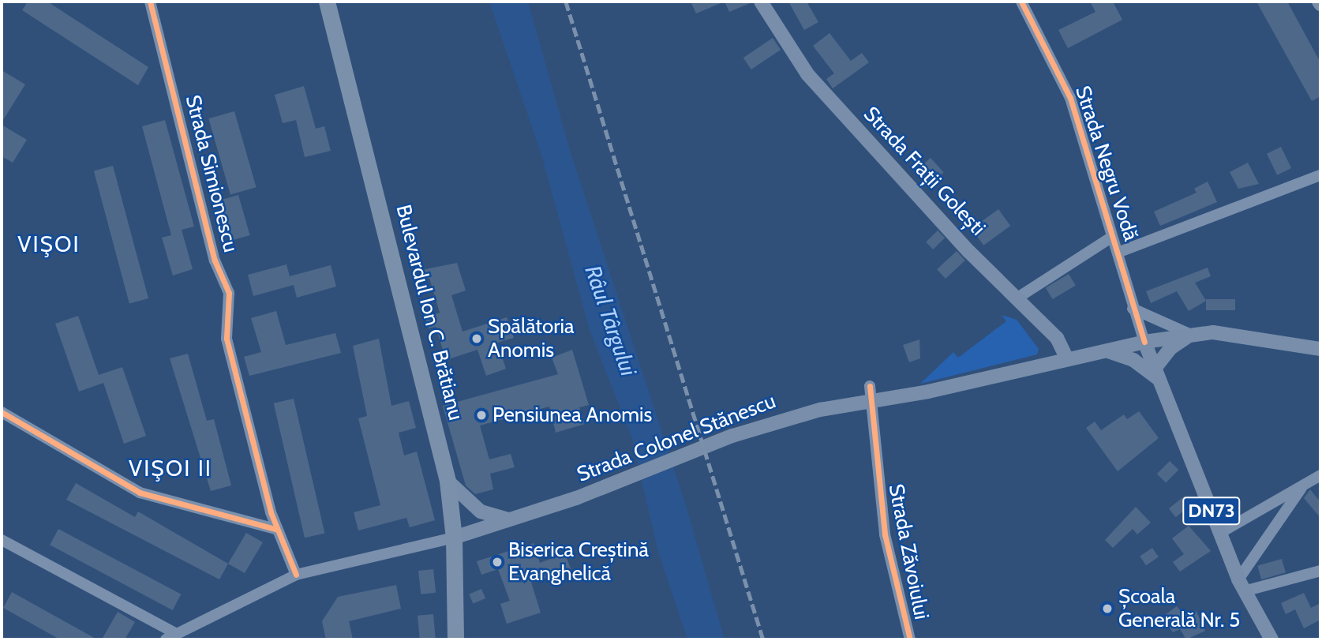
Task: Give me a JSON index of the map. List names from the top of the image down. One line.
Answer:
{"streets":{"highway":["Bulevardul Ion C. Brătianu"],"main road":["Strada Negru Vodă","Strada Frații Golești","Strada Colonel Stănescu","DN73"],"street":["Strada Simionescu","Strada Zăvoiului"]},"crossings":[["Strada Negru Vodă","Strada Colonel Stănescu"],["Strada Frații Golești","Strada Colonel Stănescu"],["Bulevardul Ion C. Brătianu","Strada Colonel Stănescu"]],"districts":["VIŞOI","VIŞOI II"],"water":["Râul Târgului"],"places":["Spălătoria Anomis","Pensiunea Anomis","Biserica Creștină Evanghelică","Școala Generală Nr. 5"]}
